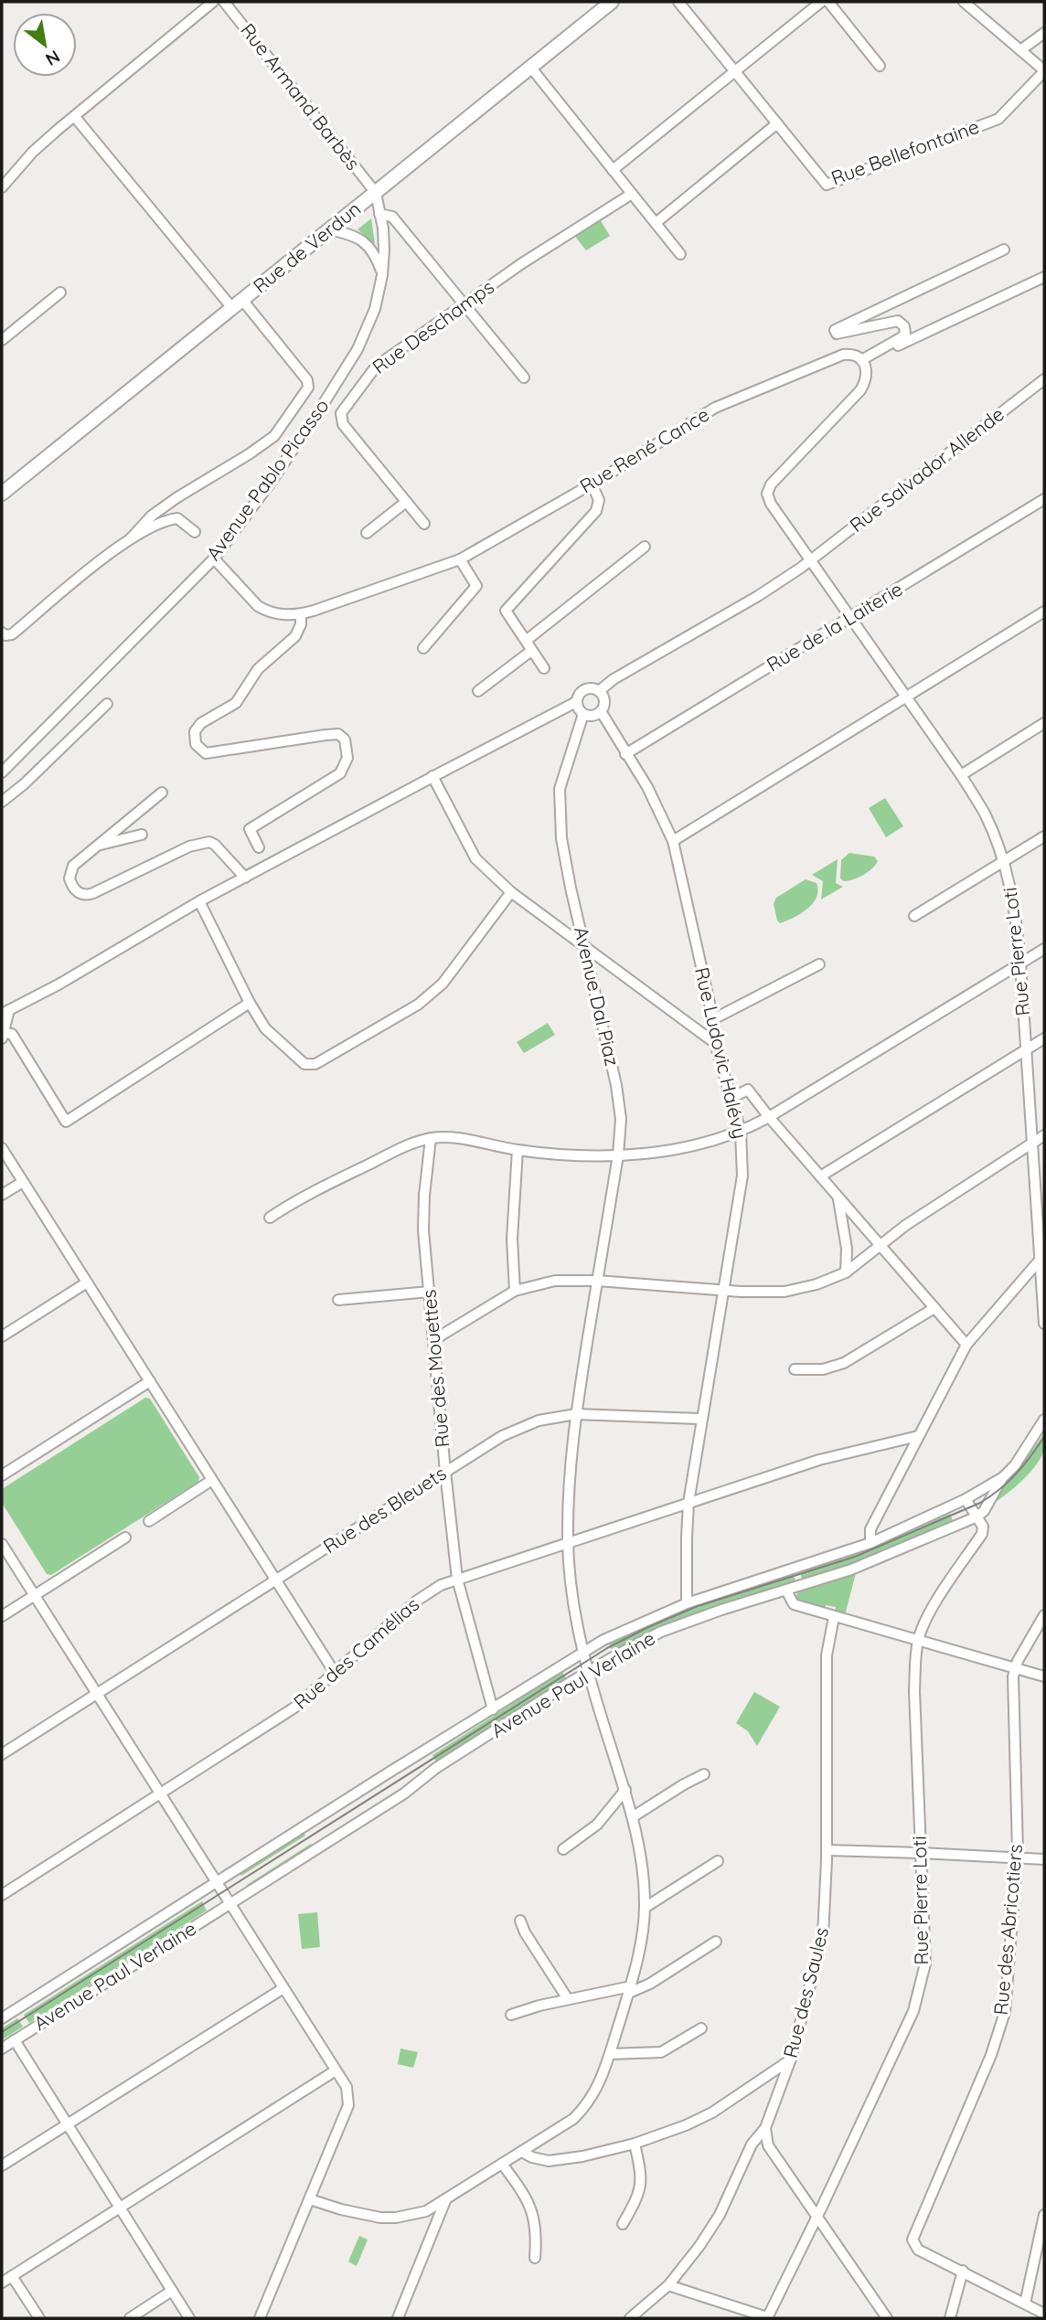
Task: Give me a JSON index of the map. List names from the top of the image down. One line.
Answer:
{"streets":{"main road":["Rue de Verdun"],"street":["Rue Armand Barbès","Rue Bellefontaine","Rue Deschamps","Rue René Cance","Rue Salvador Allende","Avenue Pablo Picasso","Rue de la Laiterie","Rue Pierre Loti","Avenue Dal Piaz","Rue Ludovic Halévy","Rue des Mouettes","Rue des Bleuets","Rue des Camélias","Avenue Paul Verlaine","Rue des Abricotiers","Rue des Saules"]},"crossings":[["Rue Armand Barbès","Rue de Verdun"],["Rue Armand Barbès","Avenue Pablo Picasso"],["Rue de Verdun","Avenue Pablo Picasso"],["Rue René Cance","Avenue Pablo Picasso"],["Rue Salvador Allende","Rue Pierre Loti"],["Rue Salvador Allende","Avenue Dal Piaz"],["Rue Salvador Allende","Rue Ludovic Halévy"],["Rue de la Laiterie","Rue Pierre Loti"],["Rue de la Laiterie","Rue Ludovic Halévy"],["Rue Pierre Loti","Avenue Paul Verlaine"],["Avenue Dal Piaz","Rue Ludovic Halévy"],["Avenue Dal Piaz","Rue des Bleuets"],["Avenue Dal Piaz","Rue des Camélias"],["Avenue Dal Piaz","Avenue Paul Verlaine"],["Rue Ludovic Halévy","Rue des Bleuets"],["Rue Ludovic Halévy","Rue des Camélias"],["Rue Ludovic Halévy","Avenue Paul Verlaine"],["Rue des Mouettes","Rue des Bleuets"],["Rue des Mouettes","Rue des Camélias"],["Rue des Mouettes","Avenue Paul Verlaine"]],"north":"bottom right"}
